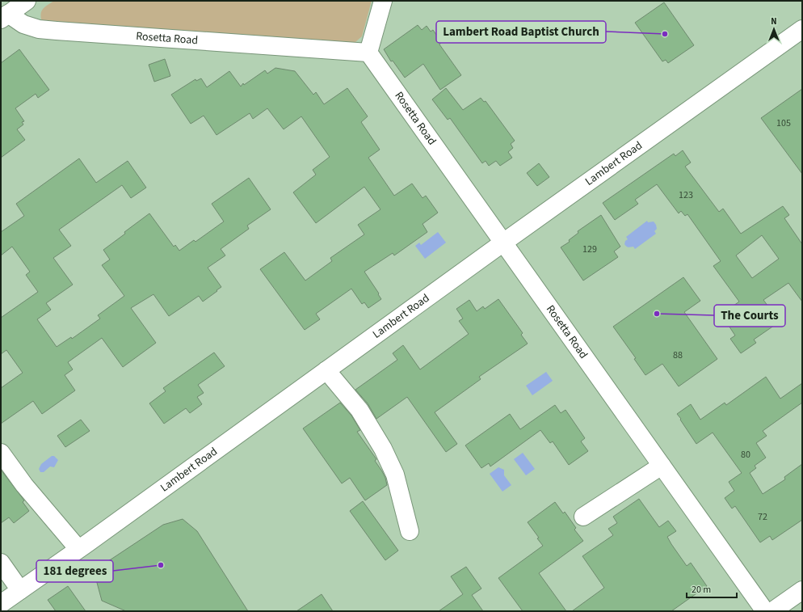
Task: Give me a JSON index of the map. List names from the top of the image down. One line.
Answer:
{"streets":{"street":["Rosetta Road","Lambert Road"]},"crossings":[["Rosetta Road","Lambert Road"]],"places":["Lambert Road Baptist Church","The Courts","181 degrees"],"house_numbers":["105","123","129","88","80","72"],"scale_bar":"20 m","north":"top"}
